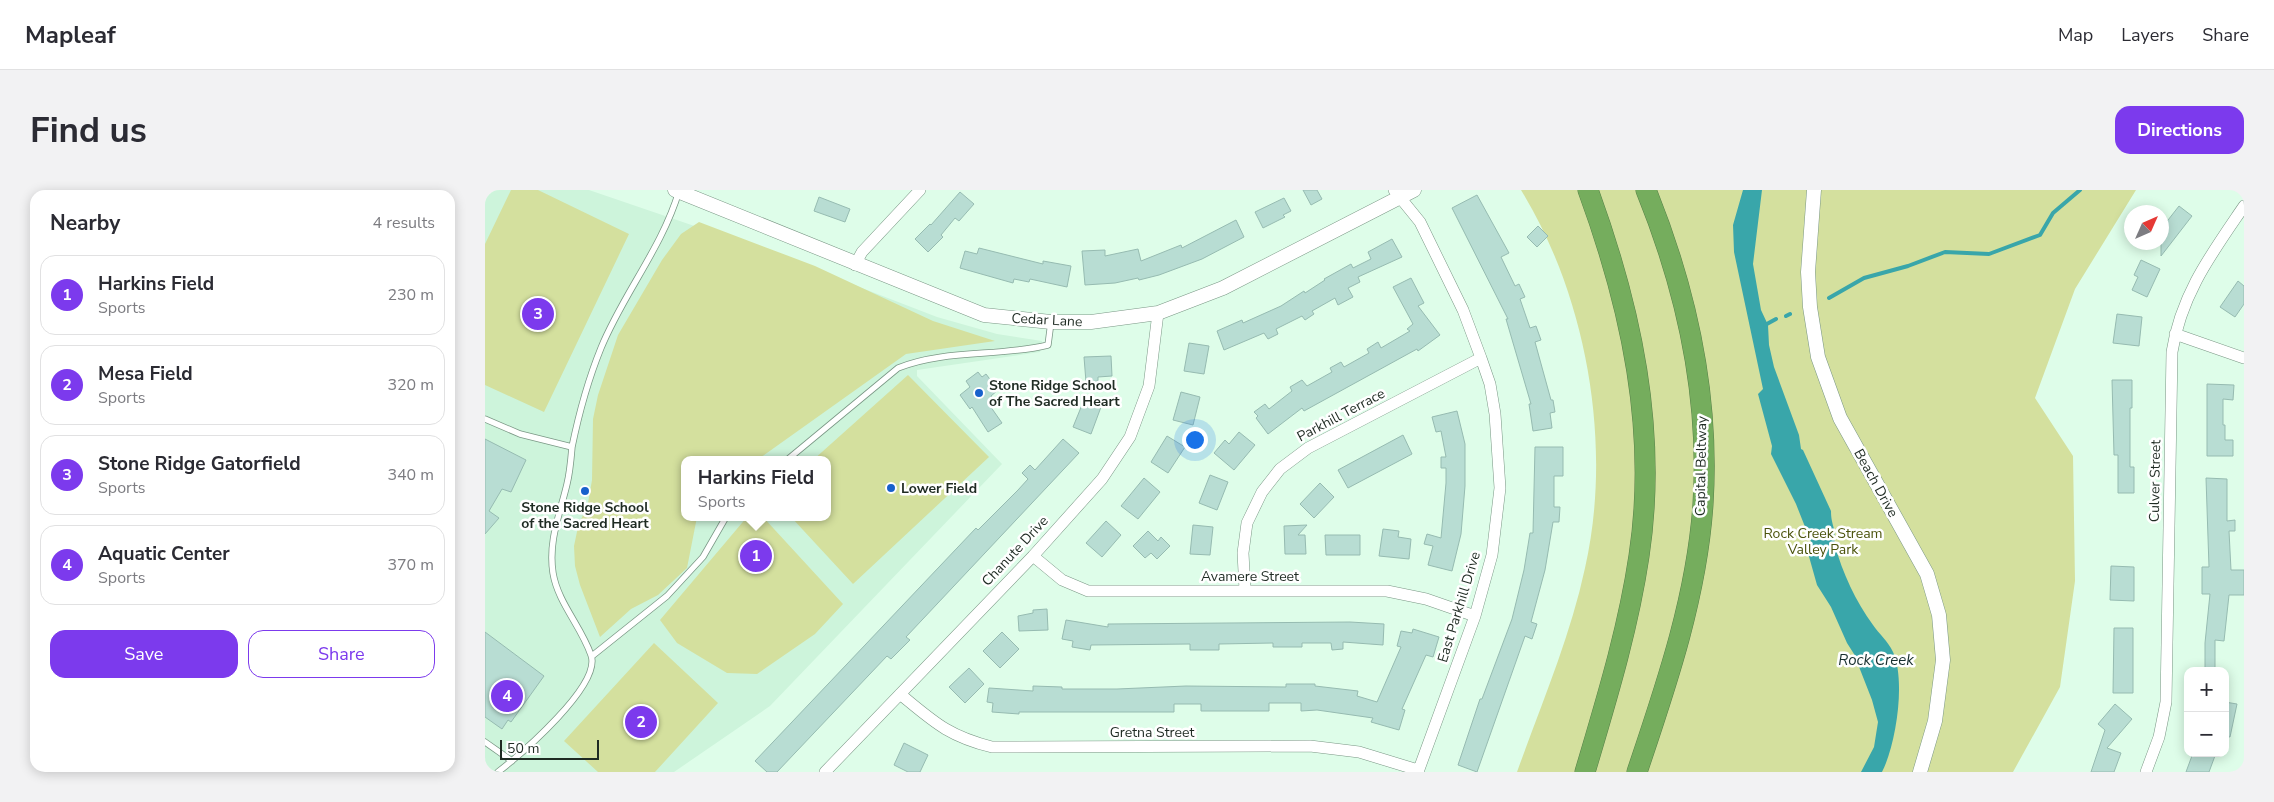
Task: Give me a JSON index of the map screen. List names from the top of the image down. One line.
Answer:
{"streets":{"highway":["Capital Beltway"],"street":["Cedar Lane","Parkhill Terrace","Culver Street","Beach Drive","Chanute Drive","Avamere Street","East Parkhill Drive","Gretna Street"]},"crossings":[["Cedar Lane","Chanute Drive"],["Cedar Lane","East Parkhill Drive"],["Parkhill Terrace","Avamere Street"],["Parkhill Terrace","East Parkhill Drive"],["Chanute Drive","Avamere Street"],["Chanute Drive","Gretna Street"],["Avamere Street","East Parkhill Drive"],["East Parkhill Drive","Gretna Street"]],"water":["Rock Creek"],"parks":["Rock Creek Stream Valley Park"],"places":["Stone Ridge School of The Sacred Heart","Lower Field","Stone Ridge School of the Sacred Heart"],"scale_bar":"50 m","north":"top right","page":{"header":"Mapleaf","nav":["Map","Layers","Share"],"buttons":["Directions",["Save","Share"]],"title":"Find us","heading":["Nearby","4 results"],"list":[{"mark":"1","name":"Harkins Field","note":"Sports","value":"230 m"},{"mark":"2","name":"Mesa Field","note":"Sports","value":"320 m"},{"mark":"3","name":"Stone Ridge Gatorfield","note":"Sports","value":"340 m"},{"mark":"4","name":"Aquatic Center","note":"Sports","value":"370 m"}],"pins":["3","1","4","2"],"popup":["Harkins Field","Sports"],"map_buttons":["+","−"],"scale":"50 m"}}
